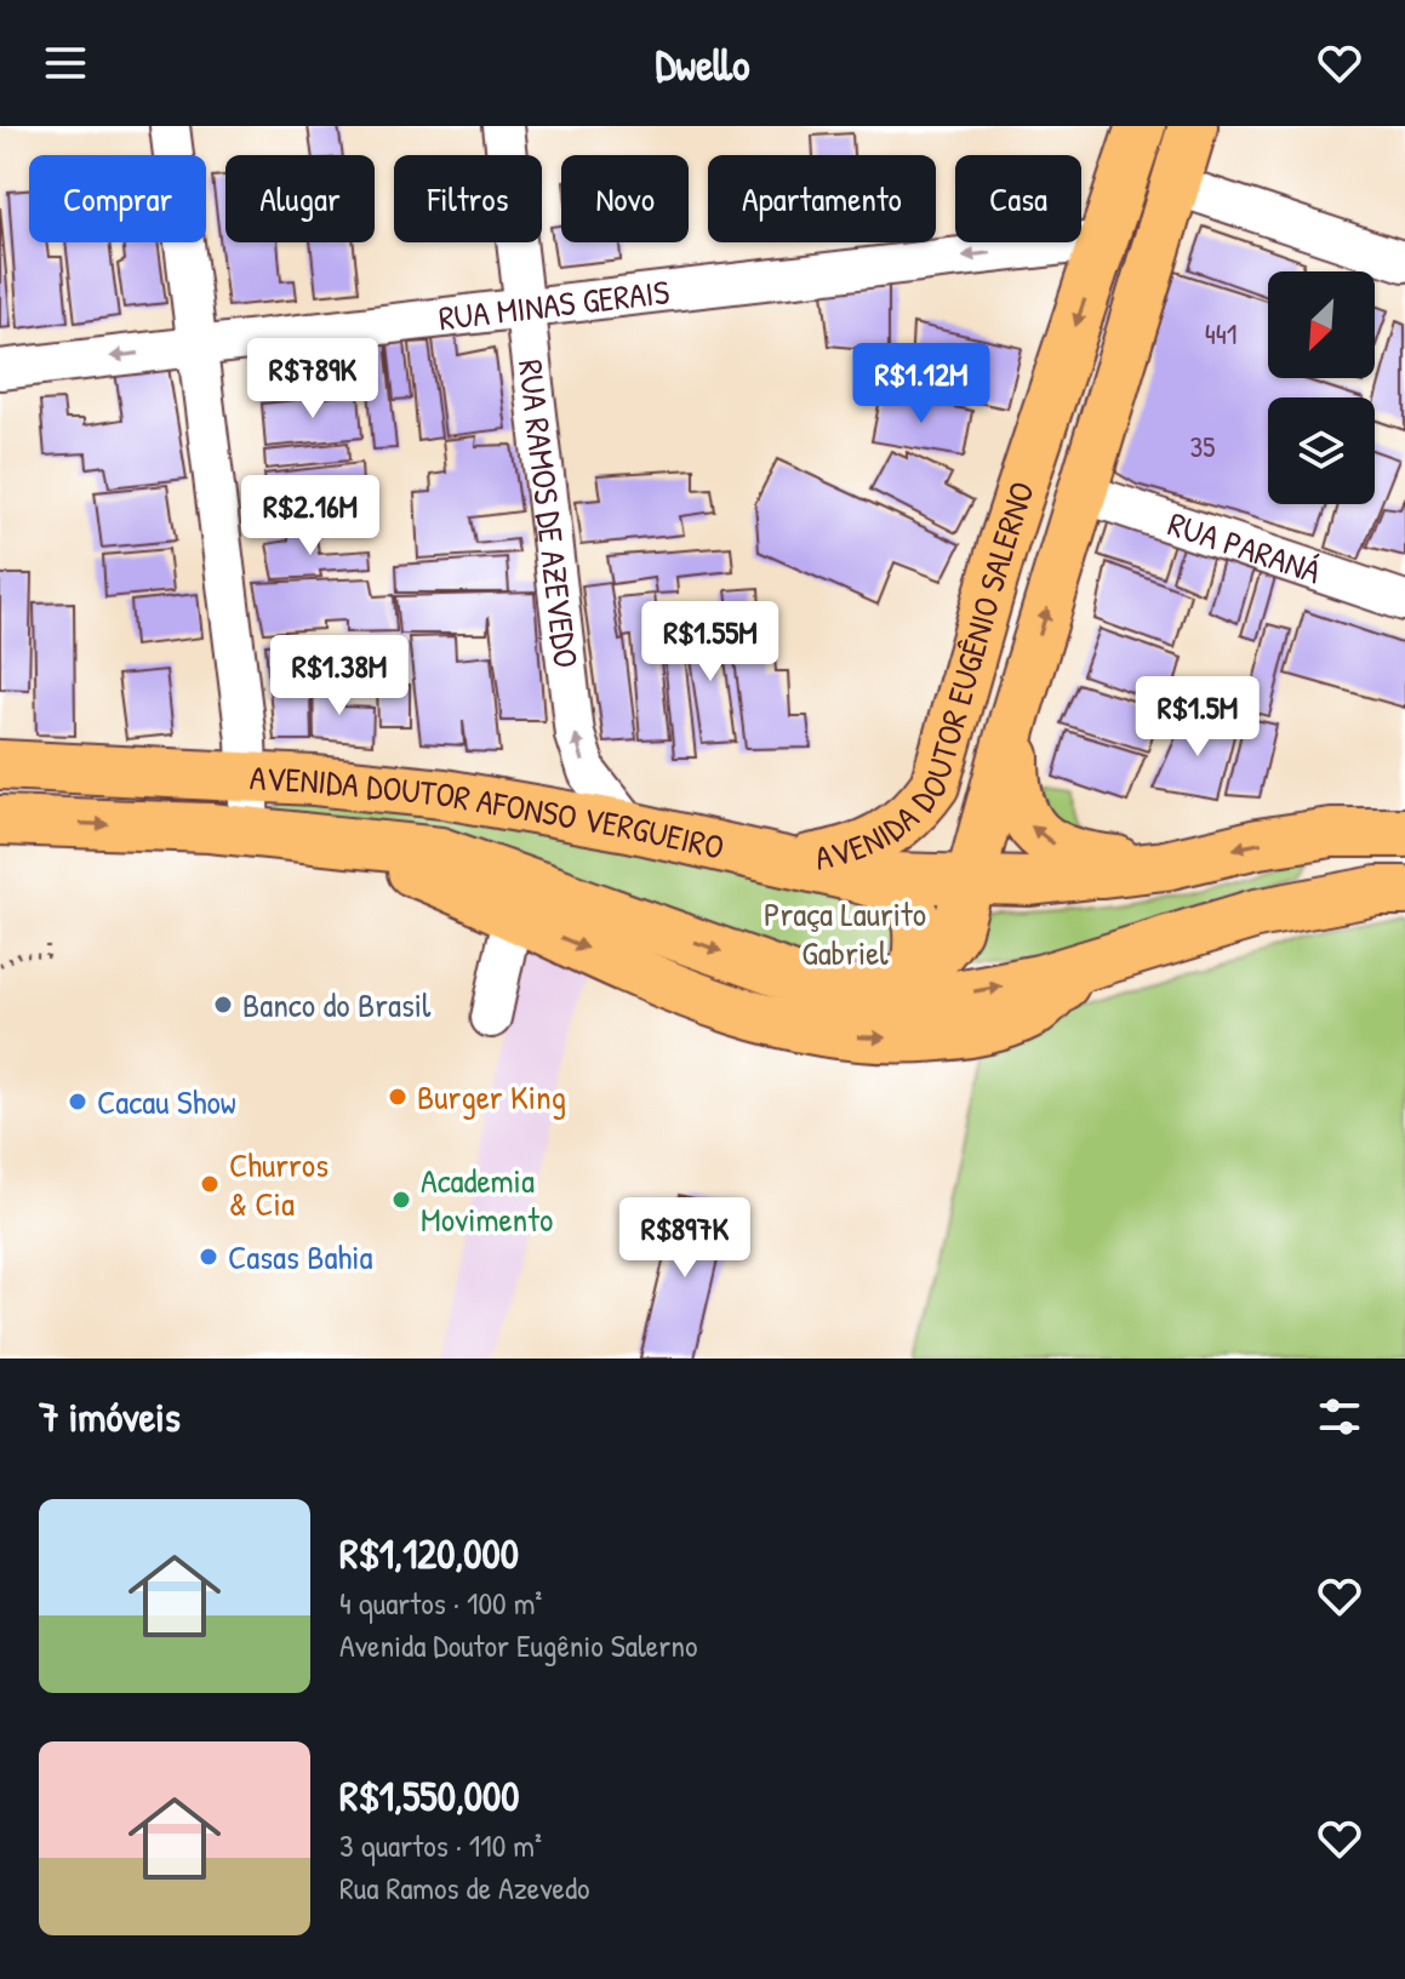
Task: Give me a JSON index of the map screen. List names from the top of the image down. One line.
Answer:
{"streets":{"main road":["AVENIDA DOUTOR EUGÊNIO SALERNO","AVENIDA DOUTOR AFONSO VERGUEIRO"],"street":["RUA MINAS GERAIS","RUA RAMOS DE AZEVEDO","RUA PARANÁ"]},"crossings":[["RUA MINAS GERAIS","RUA RAMOS DE AZEVEDO"],["RUA MINAS GERAIS","AVENIDA DOUTOR EUGÊNIO SALERNO"],["RUA RAMOS DE AZEVEDO","AVENIDA DOUTOR AFONSO VERGUEIRO"],["RUA PARANÁ","AVENIDA DOUTOR EUGÊNIO SALERNO"],["AVENIDA DOUTOR EUGÊNIO SALERNO","AVENIDA DOUTOR AFONSO VERGUEIRO"]],"one_way":["RUA MINAS GERAIS"],"parks":["Praça Laurito Gabriel"],"places":["Banco do Brasil","Burger King","Cacau Show","Churros & Cia","Academia Movimento","Casas Bahia"],"house_numbers":["441","35"],"north":"bottom left","page":{"header":"Dwello","chip":["Comprar","Alugar","Filtros","Novo","Apartamento","Casa"],"price":["R$789K","R$1.12M","R$2.16M","R$1.55M","R$1.38M","R$1.5M","R$897K"],"heading":"7 imóveis","list":[{"name":"R$1,120,000","note":"4 quartos · 100 m² · Avenida Doutor Eugênio Salerno"},{"name":"R$1,550,000","note":"3 quartos · 110 m² · Rua Ramos de Azevedo"}]}}
